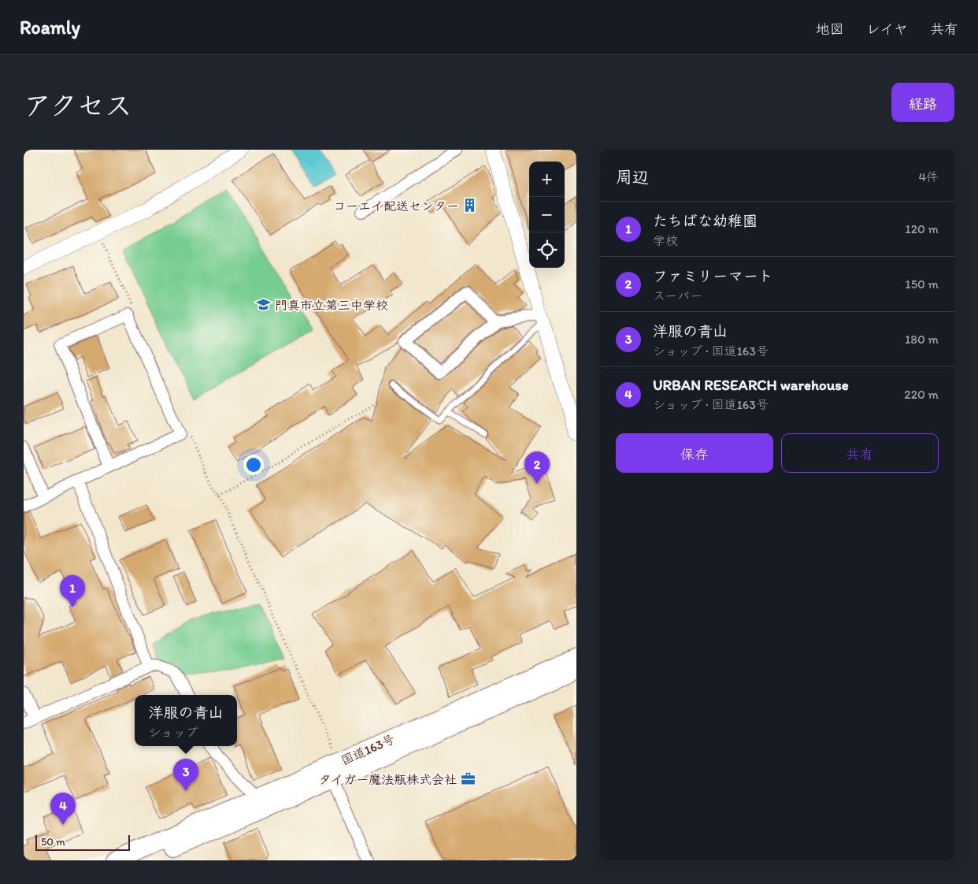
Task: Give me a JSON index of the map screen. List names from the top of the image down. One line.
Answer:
{"streets":{"highway":["国道163号"]},"places":{"building":["コーエイ配送センター"],"school or university":["門真市立第三中学校"],"office":["タイガー魔法瓶株式会社"]},"scale_bar":"50 m","page":{"header":"Roamly","nav":["地図","レイヤ","共有"],"title":"アクセス","buttons":["経路",["保存","共有"]],"heading":["周辺","4件"],"map_buttons":["+","−"],"list":[{"mark":"1","name":"たちばな幼稚園","note":"学校","value":"120 m"},{"mark":"2","name":"ファミリーマート","note":"スーパー","value":"150 m"},{"mark":"3","name":"洋服の青山","note":"ショップ · 国道163号","value":"180 m"},{"mark":"4","name":"URBAN RESEARCH warehouse","note":"ショップ · 国道163号","value":"220 m"}],"pins":["2","1","3","4"],"popup":["洋服の青山","ショップ"],"scale":"50 m"}}
